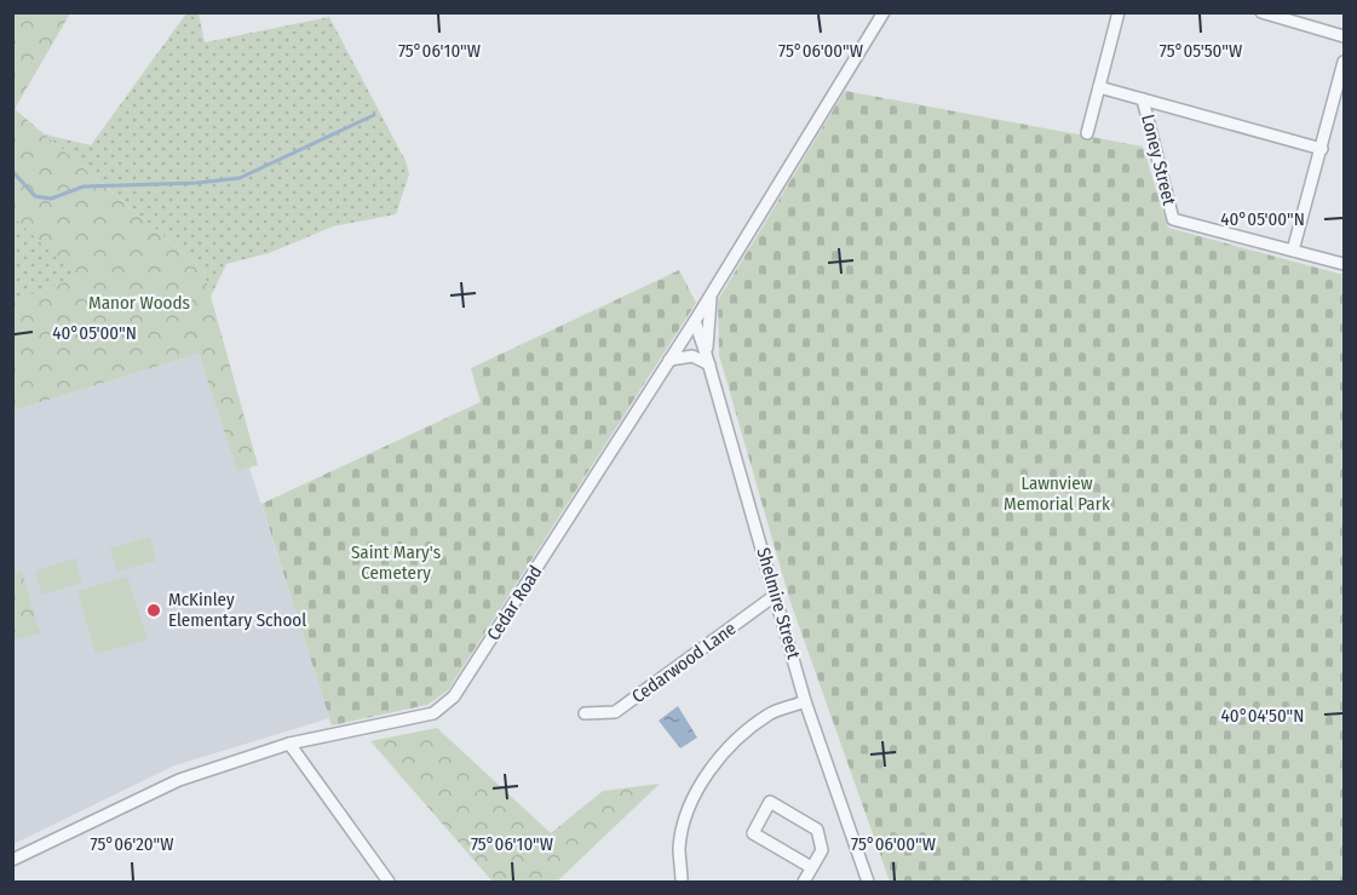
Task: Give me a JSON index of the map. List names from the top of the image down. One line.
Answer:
{"streets":{"street":["Loney Street","Cedar Road","Shelmire Street","Cedarwood Lane"]},"crossings":[["Cedar Road","Shelmire Street"],["Shelmire Street","Cedarwood Lane"]],"parks":["Manor Woods","Lawnview Memorial Park","Saint Mary's Cemetery"],"places":["McKinley Elementary School"],"coordinates":["75°06'10\"W","75°06'00\"W","75°05'50\"W","40°05'00\"N","40°04'50\"N","75°06'20\"W"]}
